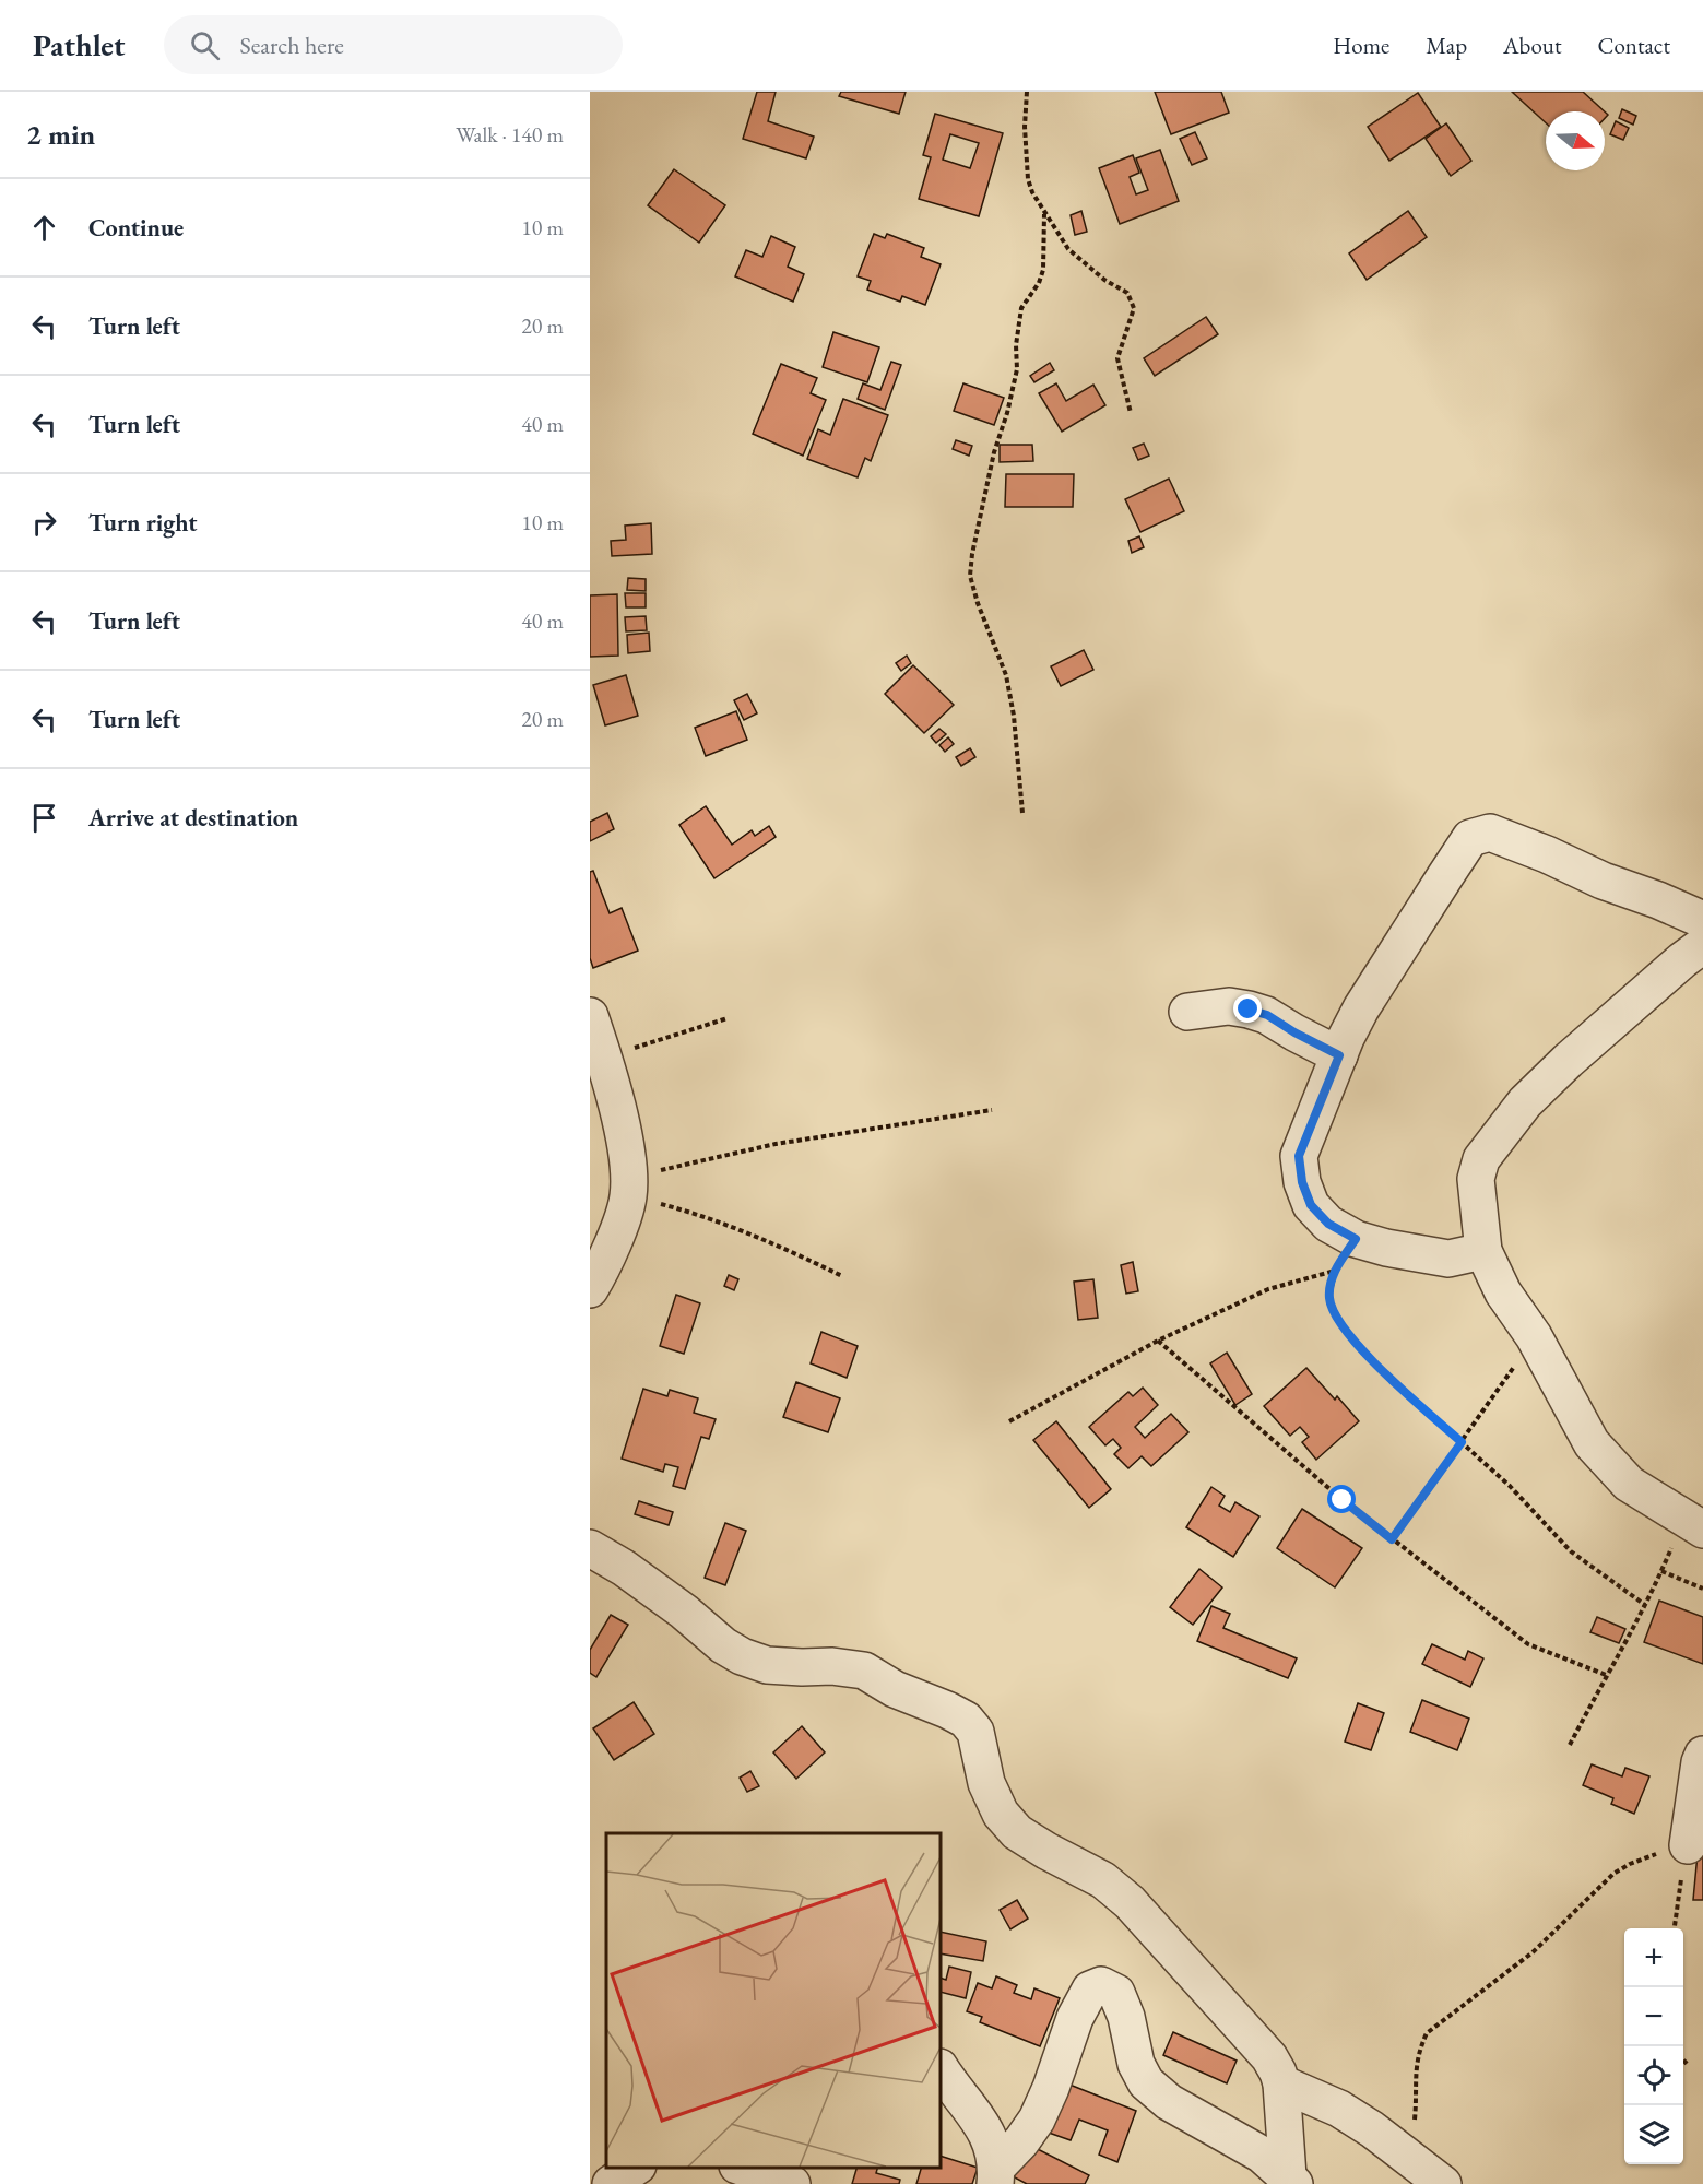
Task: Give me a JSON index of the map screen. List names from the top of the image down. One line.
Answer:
{"north":"right","page":{"header":"Pathlet","search":"Search here","nav":["Home","Map","About","Contact"],"heading":["2 min","Walk · 140 m"],"list":[["Continue","10 m"],["Turn left","20 m"],["Turn left","40 m"],["Turn right","10 m"],["Turn left","40 m"],["Turn left","20 m"],"Arrive at destination"],"map_buttons":["+","−"]}}
